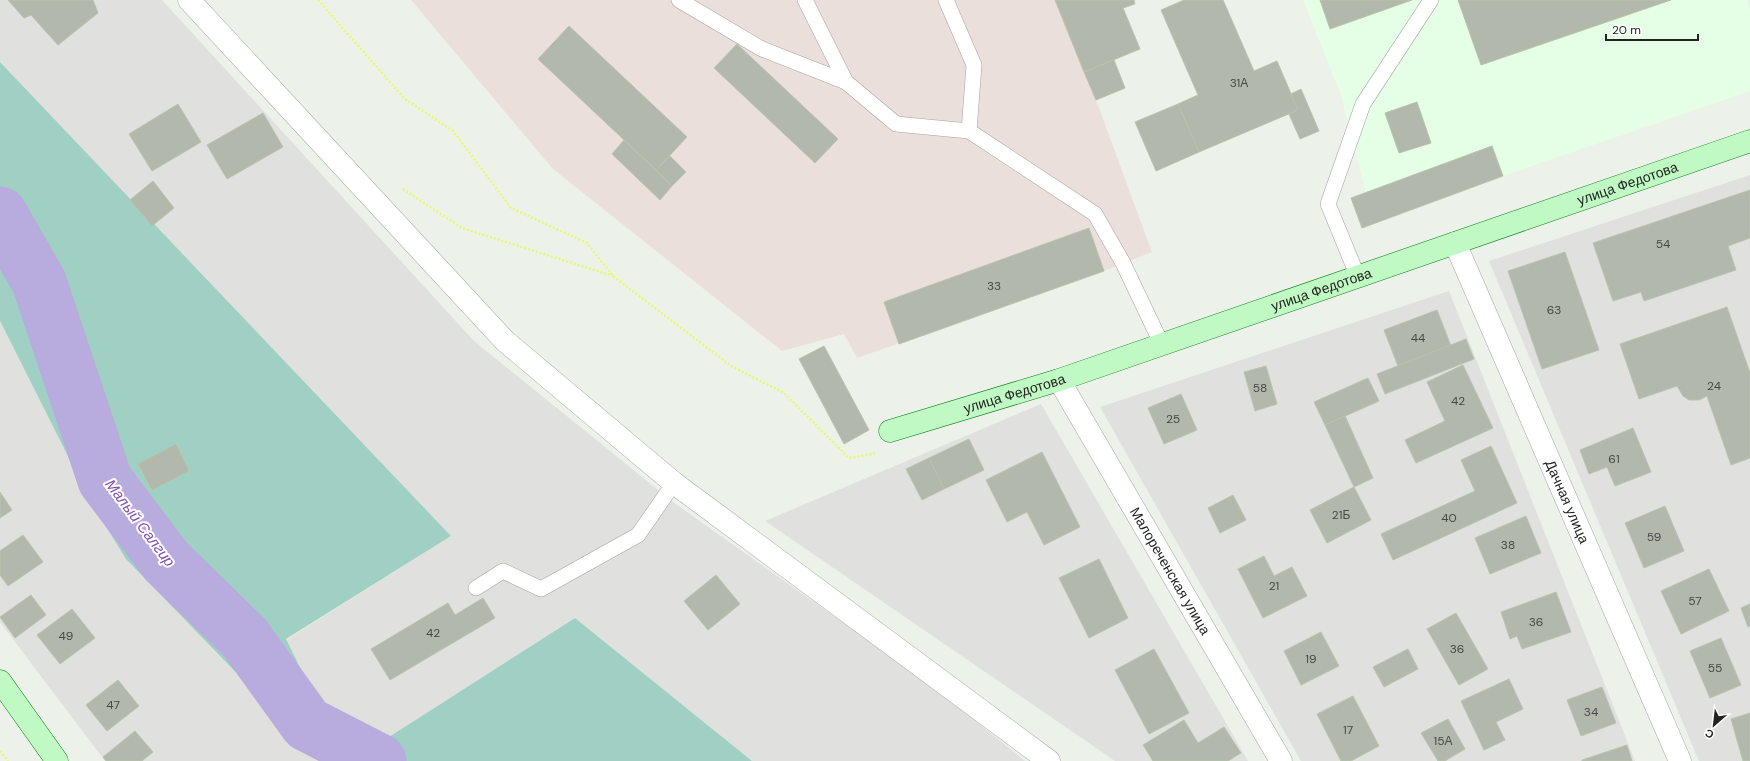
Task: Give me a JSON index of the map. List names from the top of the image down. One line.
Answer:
{"streets":{"street":["улица Федотова","Дачная улица","Малореченская улица"]},"crossings":[["улица Федотова","Дачная улица"],["улица Федотова","Малореченская улица"]],"water":["Малый Салгир"],"house_numbers":["31А","54","33","63","44","24","58","42","25","61","21Б","40","59","38","21","57","36","42","49","36","19","55","47","34","17","15А"],"scale_bar":"20 m","north":"bottom left"}
